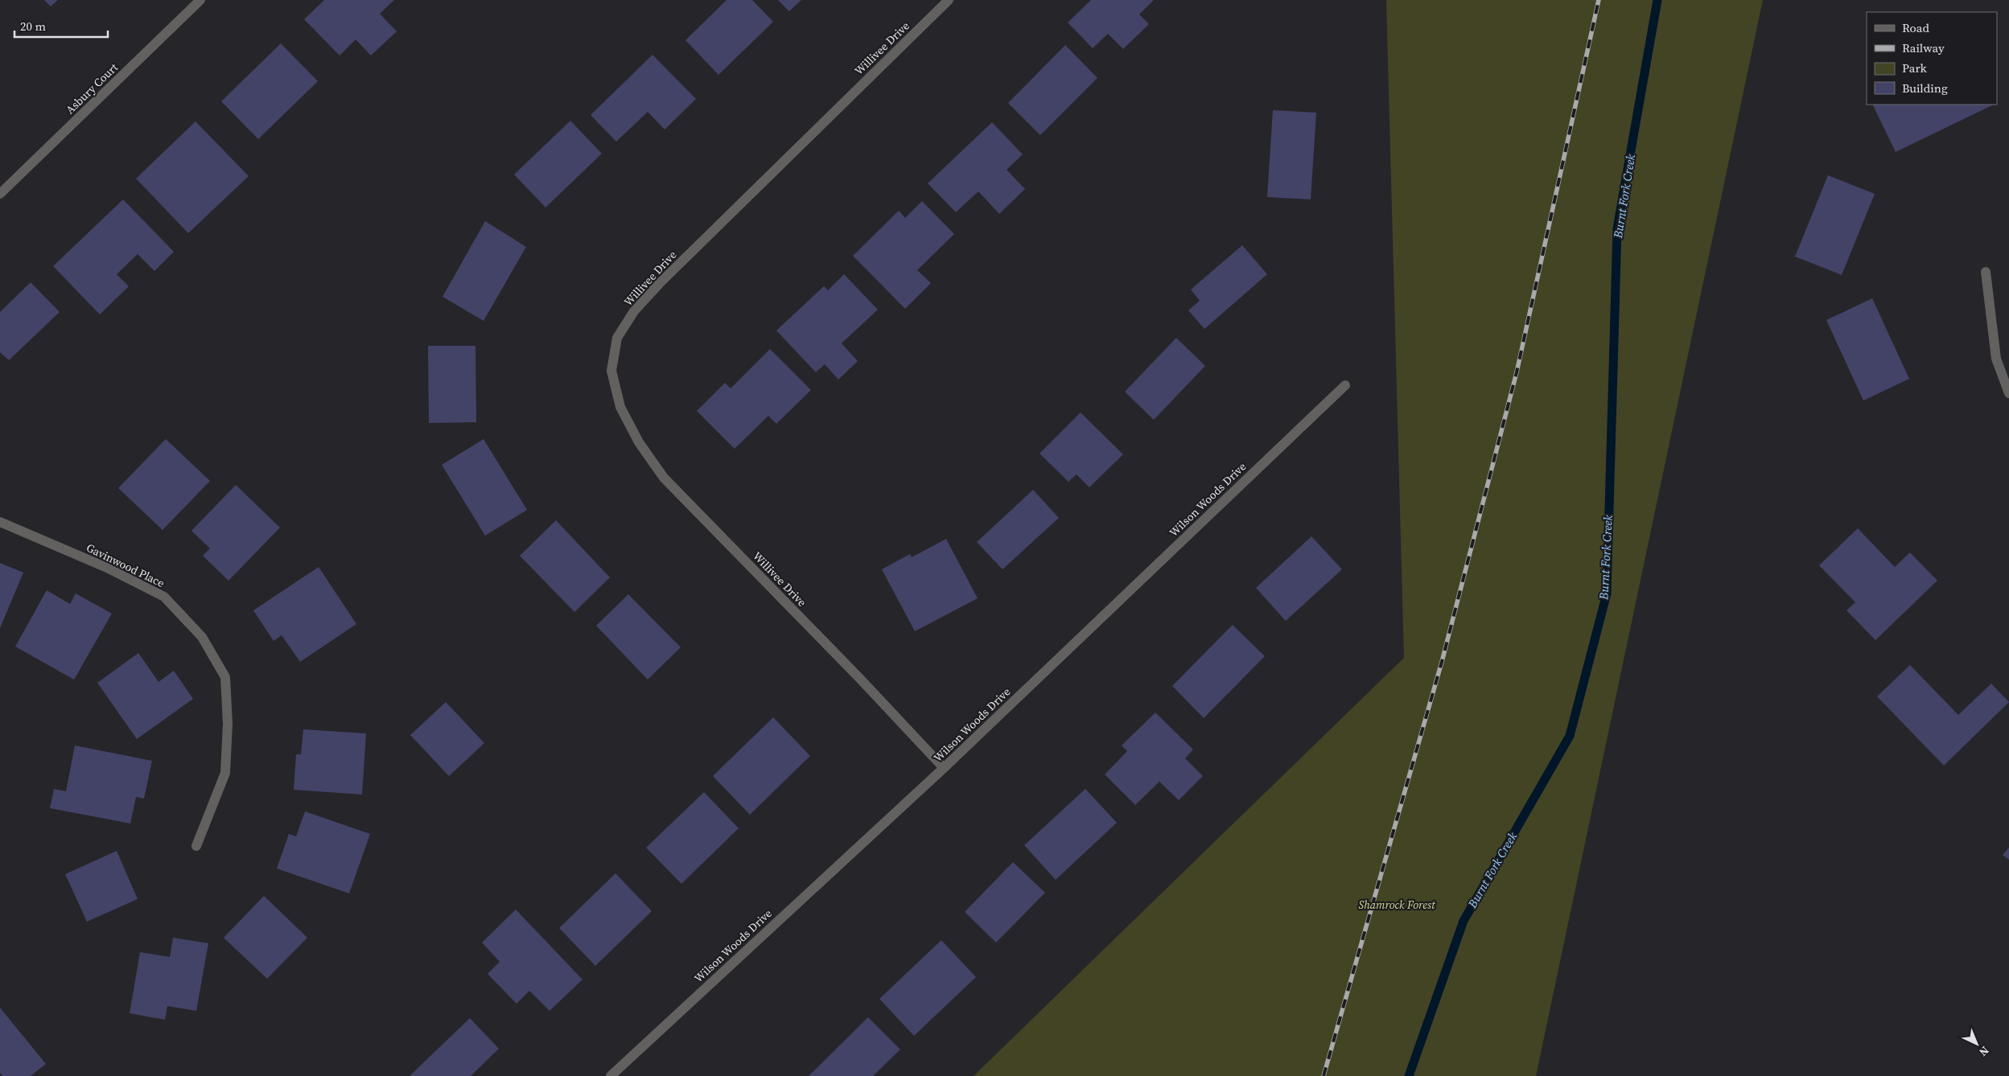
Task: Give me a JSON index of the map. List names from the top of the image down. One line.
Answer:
{"streets":{"street":["Willivee Drive","Asbury Court","Wilson Woods Drive","Gavinwood Place"]},"crossings":[["Willivee Drive","Wilson Woods Drive"]],"water":["Burnt Fork Creek"],"parks":["Shamrock Forest"],"legend":["Road","Railway","Park","Building"],"scale_bar":"20 m","north":"bottom right"}
